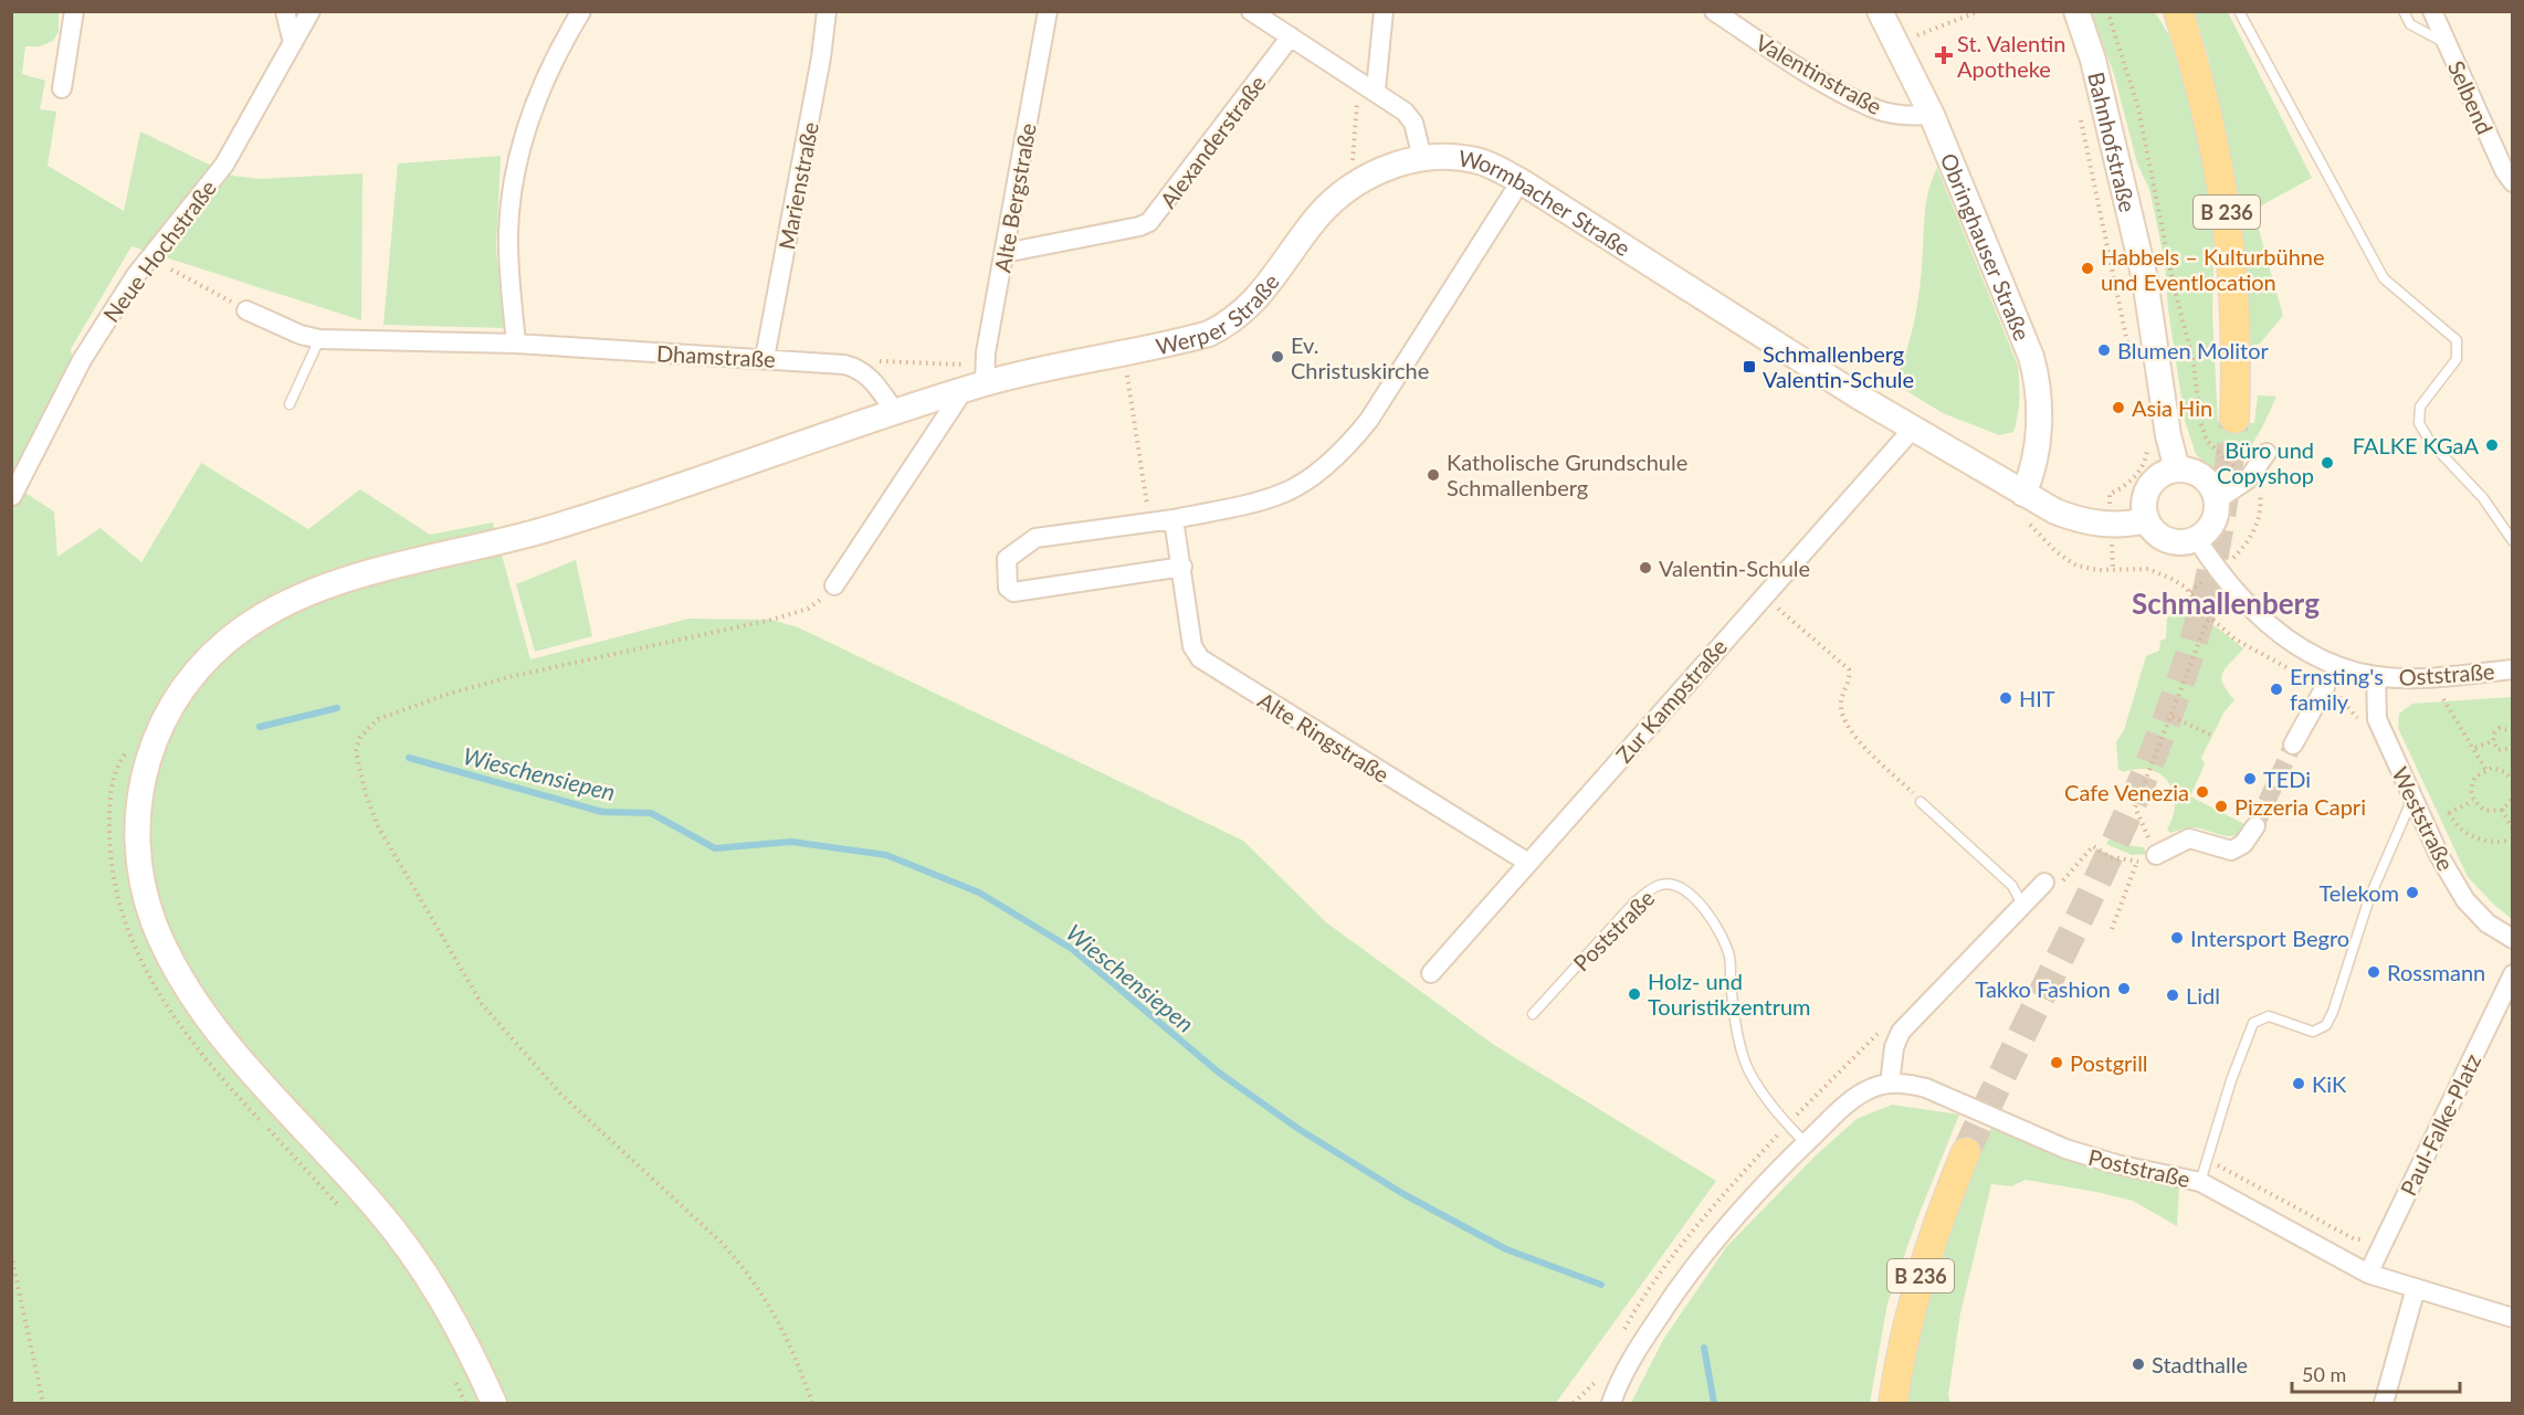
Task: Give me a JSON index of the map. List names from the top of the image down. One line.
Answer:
{"streets":{"main road":["Bahnhofstraße","Wormbacher Straße","B 236","Obringhauser Straße","Werper Straße"],"street":["Valentinstraße","Selbend","Alexanderstraße","Marienstraße","Alte Bergstraße","Neue Hochstraße","Dhamstraße","Oststraße","Zur Kampstraße","Alte Ringstraße","Weststraße","Poststraße","Paul-Falke-Platz"]},"crossings":[["Valentinstraße","Obringhauser Straße"],["Alexanderstraße","Alte Bergstraße"],["Alexanderstraße","Wormbacher Straße"],["Bahnhofstraße","Wormbacher Straße"],["Bahnhofstraße","Oststraße"],["Marienstraße","Dhamstraße"],["Alte Bergstraße","Werper Straße"],["Wormbacher Straße","Obringhauser Straße"],["Wormbacher Straße","Werper Straße"],["Wormbacher Straße","Oststraße"],["Wormbacher Straße","Zur Kampstraße"],["Oststraße","Weststraße"],["Zur Kampstraße","Alte Ringstraße"],["Poststraße","Paul-Falke-Platz"]],"districts":["Schmallenberg"],"water":["Wieschensiepen"],"places":{"health":["St. Valentin Apotheke"],"other":["Habbels – Kulturbühne und Eventlocation","Blumen Molitor","Ev. Christuskirche","Asia Hin","FALKE KGaA","Büro und Copyshop","Katholische Grundschule Schmallenberg","Valentin-Schule","Ernsting's family","HIT","TEDi","Cafe Venezia","Pizzeria Capri","Telekom","Intersport Begro","Rossmann","Takko Fashion","Holz- und Touristikzentrum","Lidl","Postgrill","KiK","Stadthalle"],"transit":["Schmallenberg Valentin-Schule"]},"scale_bar":"50 m"}
